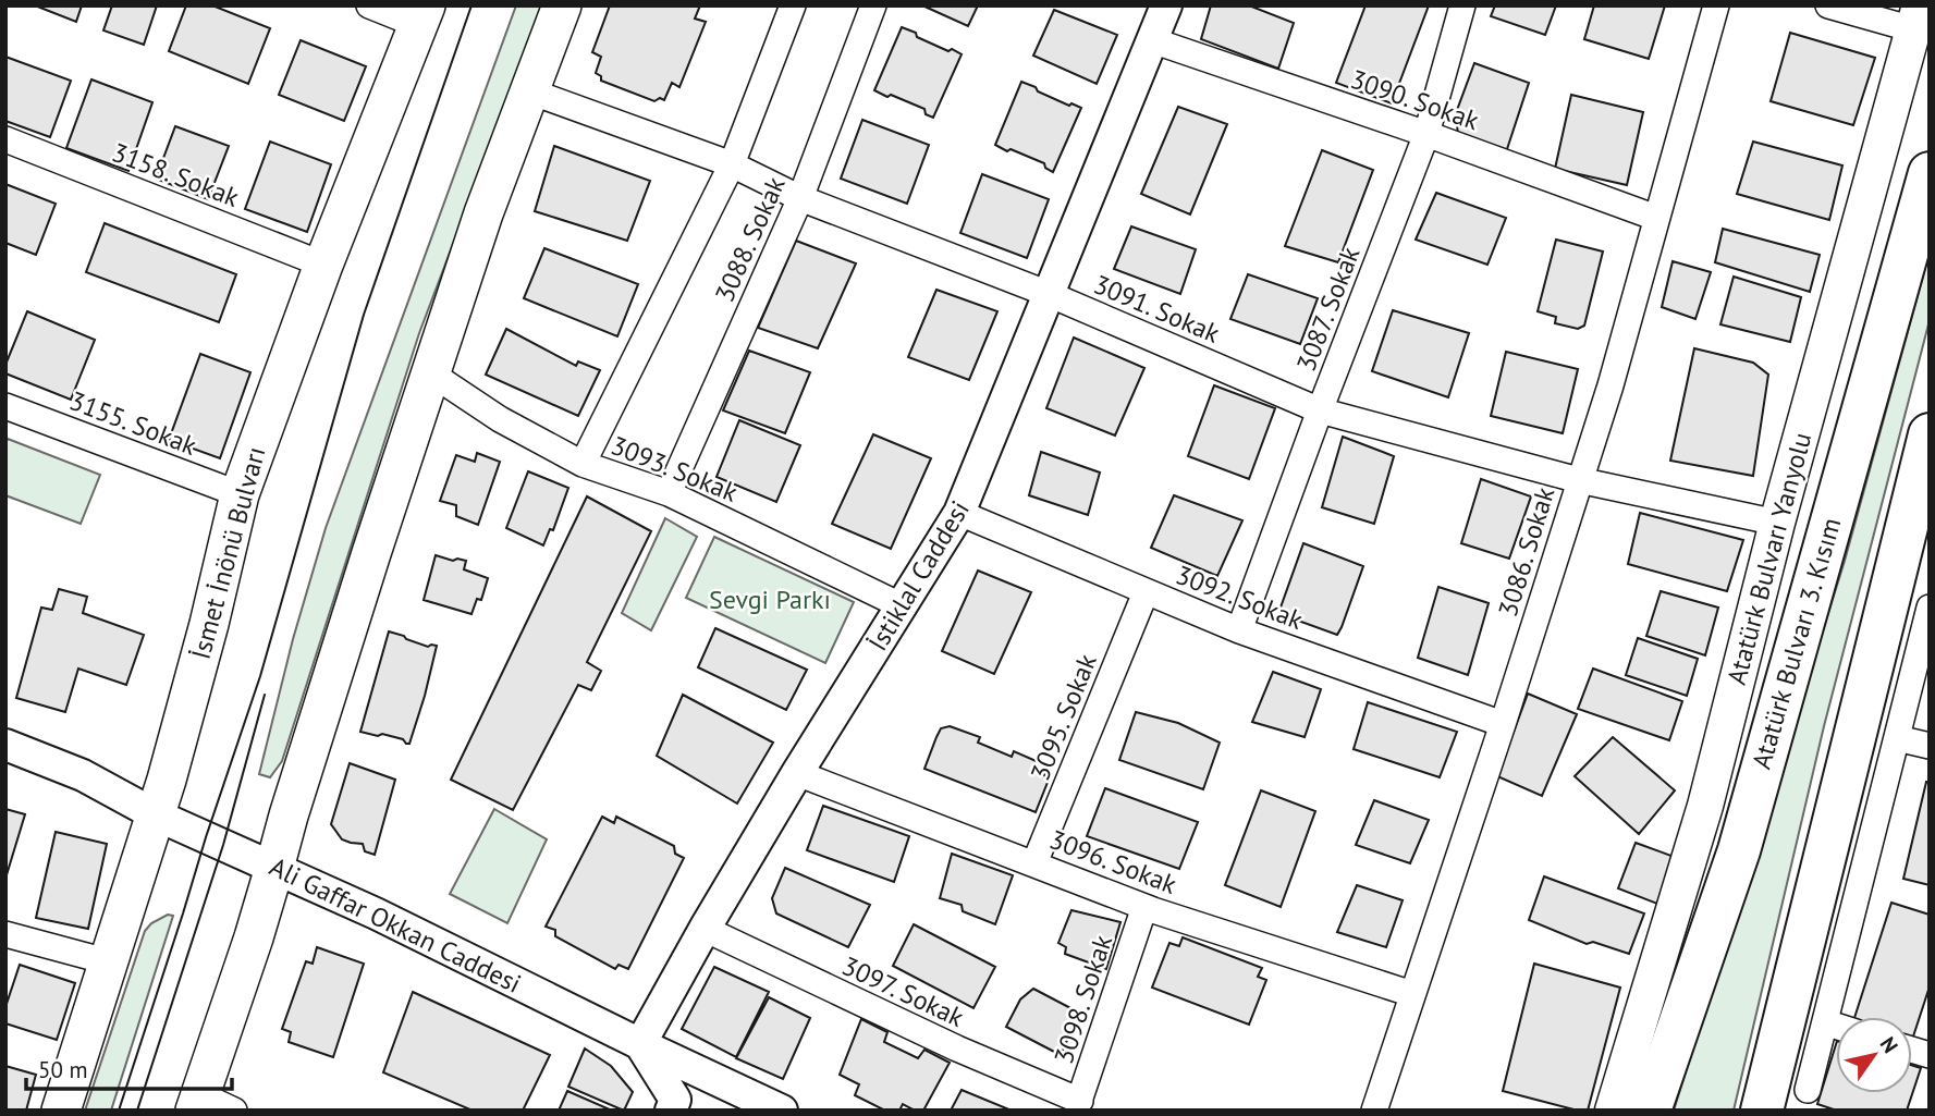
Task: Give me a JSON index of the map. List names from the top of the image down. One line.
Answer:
{"streets":{"highway":["Atatürk Bulvarı 3. Kısım"],"main road":["İsmet İnönü Bulvarı","Atatürk Bulvarı Yanyolu"],"street":["3090. Sokak","3158. Sokak","3088. Sokak","3091. Sokak","3087. Sokak","3155. Sokak","3093. Sokak","3086. Sokak","İstiklal Caddesi","3092. Sokak","3095. Sokak","3096. Sokak","Ali Gaffar Okkan Caddesi","3097. Sokak","3098. Sokak"]},"crossings":[["3090. Sokak","3087. Sokak"],["3090. Sokak","3086. Sokak"],["3090. Sokak","İstiklal Caddesi"],["3158. Sokak","İsmet İnönü Bulvarı"],["3088. Sokak","3091. Sokak"],["3088. Sokak","3093. Sokak"],["3091. Sokak","3087. Sokak"],["3091. Sokak","3086. Sokak"],["3091. Sokak","Atatürk Bulvarı Yanyolu"],["3091. Sokak","İstiklal Caddesi"],["3087. Sokak","3092. Sokak"],["3155. Sokak","İsmet İnönü Bulvarı"],["3093. Sokak","İstiklal Caddesi"],["3086. Sokak","3092. Sokak"],["3086. Sokak","3096. Sokak"],["İsmet İnönü Bulvarı","Ali Gaffar Okkan Caddesi"],["İstiklal Caddesi","3092. Sokak"],["İstiklal Caddesi","3096. Sokak"],["İstiklal Caddesi","Ali Gaffar Okkan Caddesi"],["İstiklal Caddesi","3097. Sokak"],["3092. Sokak","3095. Sokak"],["3095. Sokak","3096. Sokak"],["3096. Sokak","3098. Sokak"],["3097. Sokak","3098. Sokak"]],"parks":["Sevgi Parkı"],"scale_bar":"50 m","north":"top right"}
